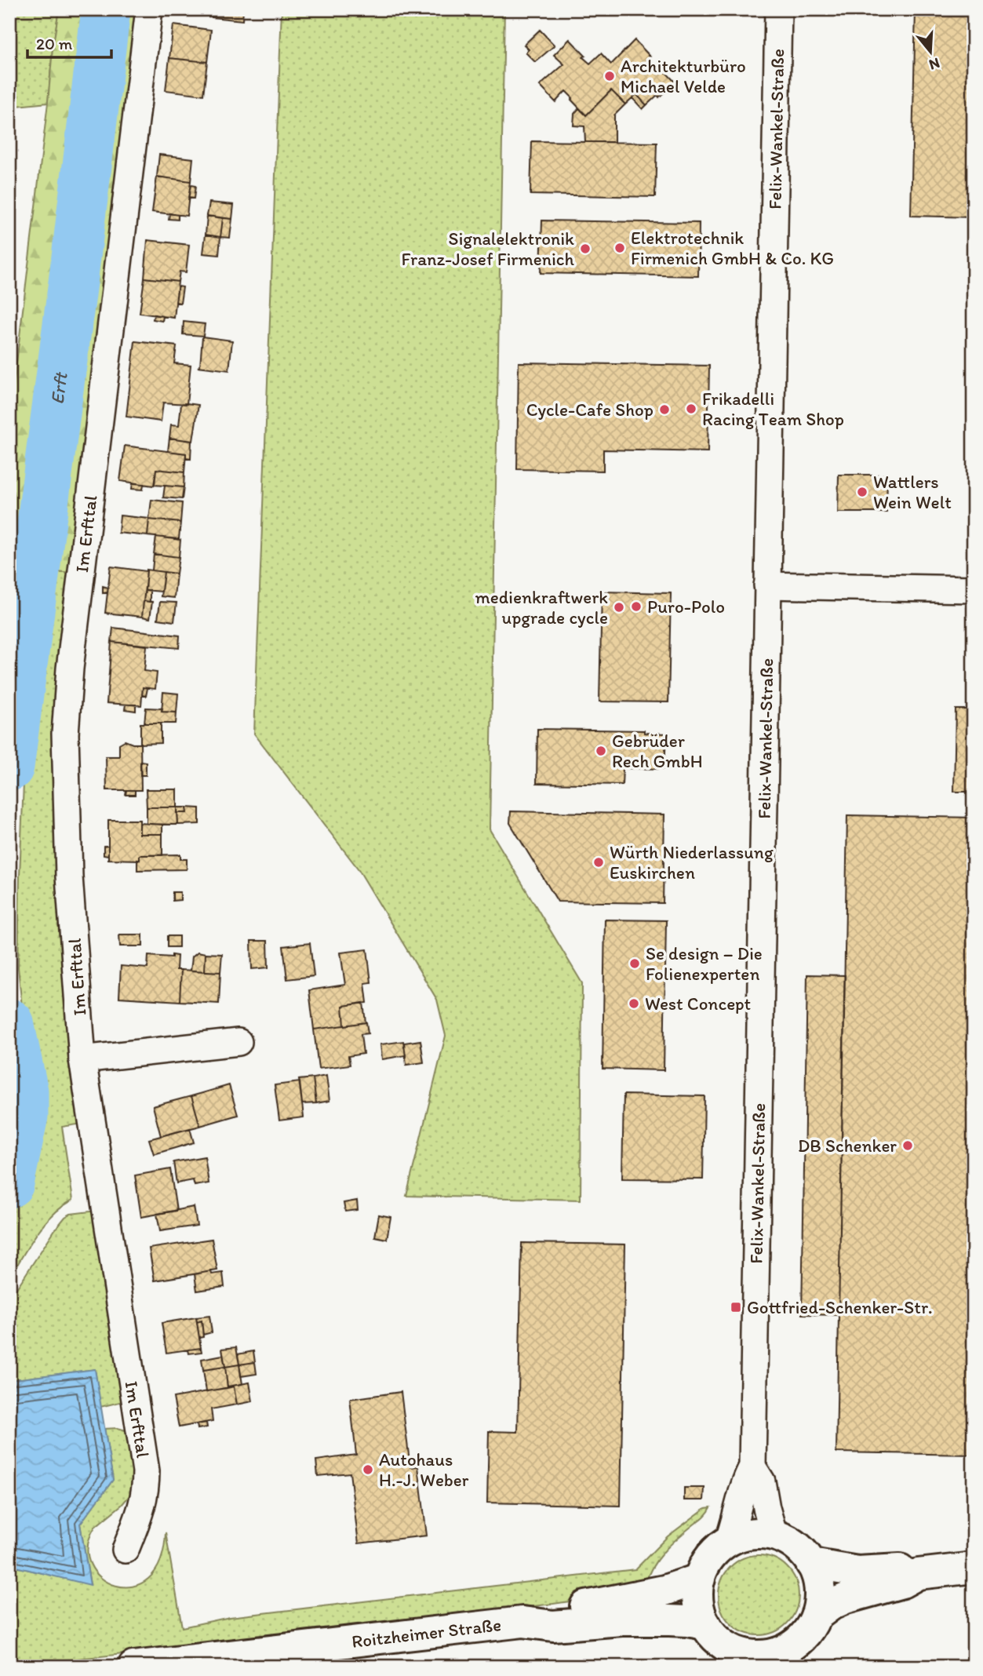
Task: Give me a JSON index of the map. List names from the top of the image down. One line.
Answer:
{"streets":{"street":["Felix-Wankel-Straße","Im Erfttal","Roitzheimer Straße"]},"crossings":[["Felix-Wankel-Straße","Roitzheimer Straße"]],"water":["Erft"],"places":{"other":["Architekturbüro Michael Velde","Elektrotechnik Firmenich GmbH & Co. KG","Signalelektronik Franz-Josef Firmenich","Frikadelli Racing Team Shop","Cycle-Cafe Shop","Wattlers Wein Welt","Puro-Polo","medienkraftwerk upgrade cycle","Gebrüder Rech GmbH","Würth Niederlassung Euskirchen","Se design – Die Folienexperten","West Concept","DB Schenker","Autohaus H.-J. Weber"],"transit":["Gottfried-Schenker-Str."]},"scale_bar":"20 m","north":"bottom"}
